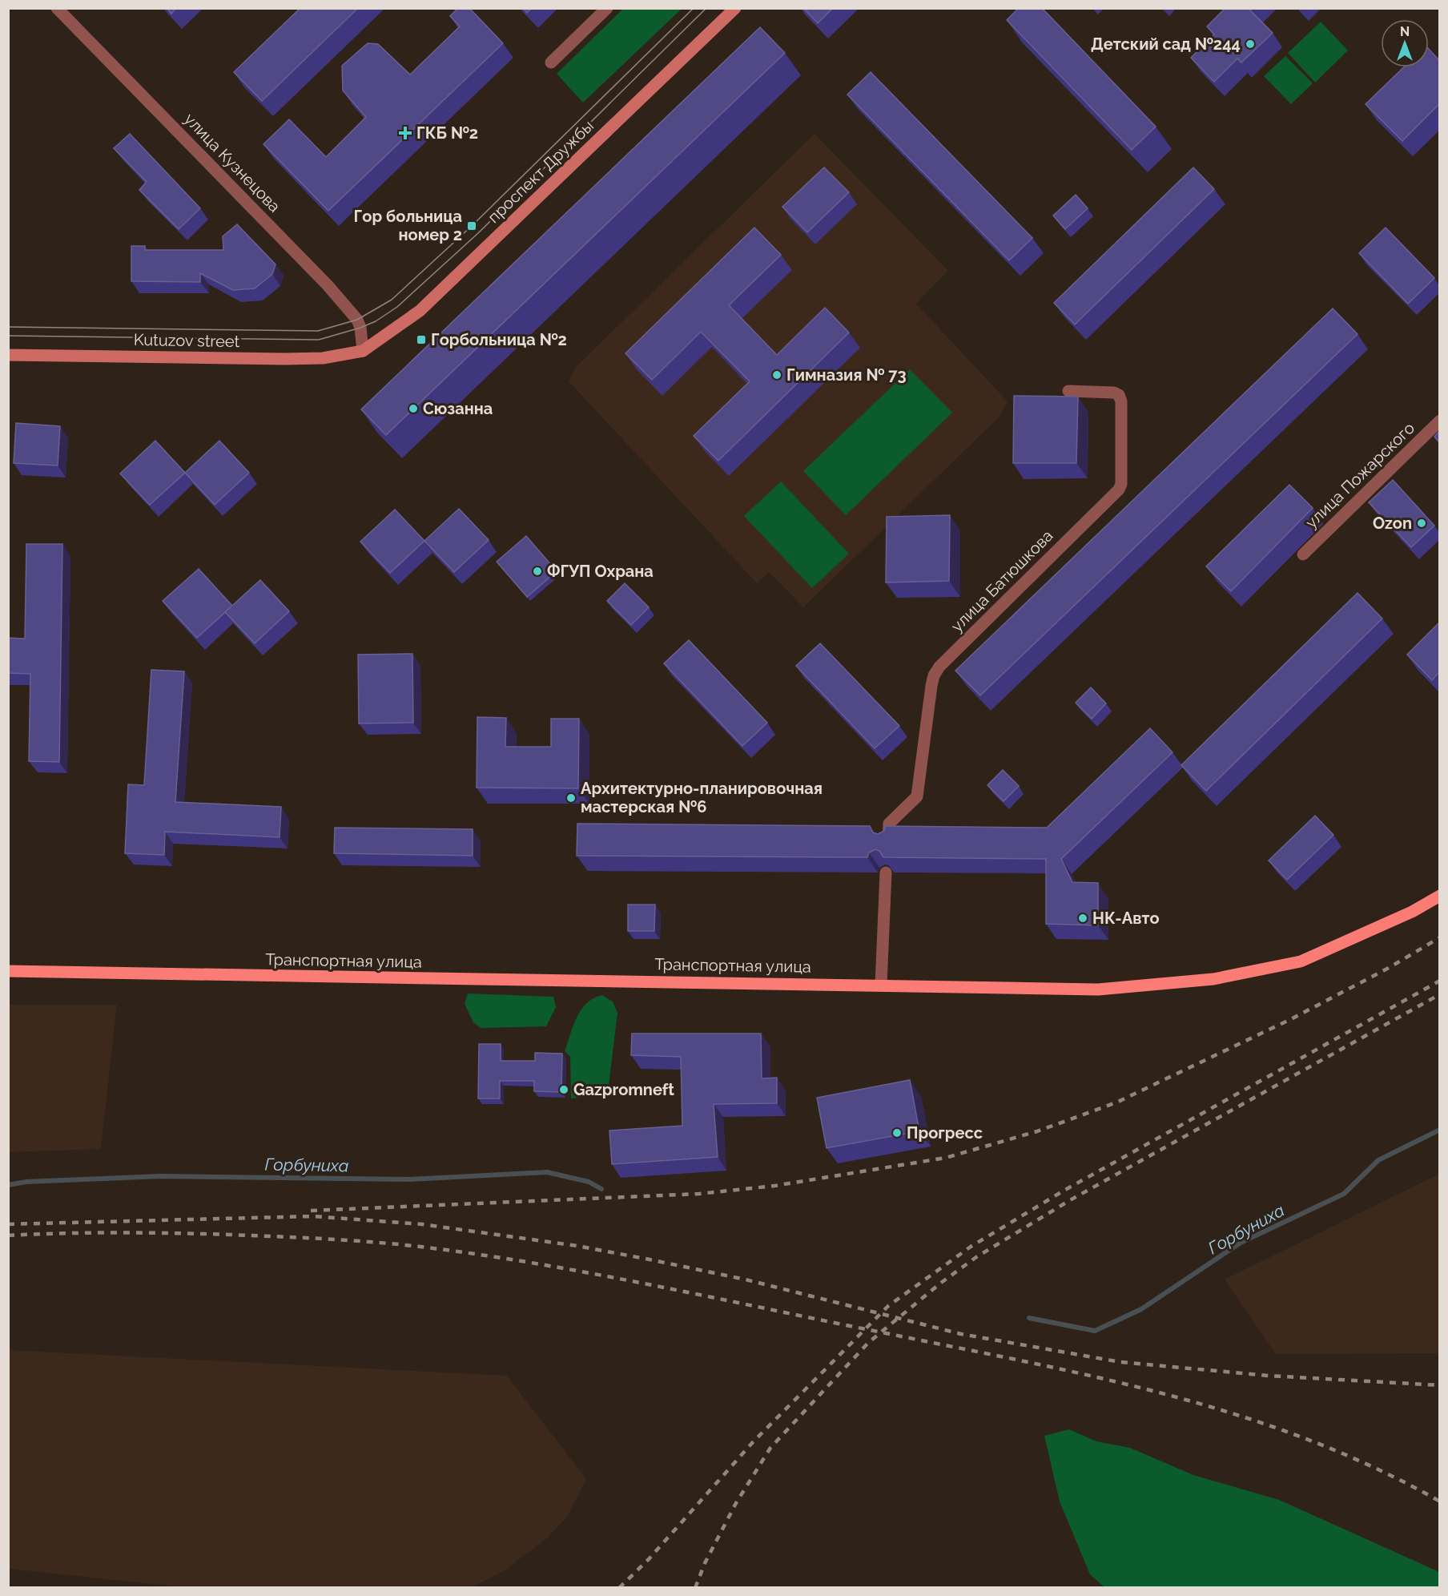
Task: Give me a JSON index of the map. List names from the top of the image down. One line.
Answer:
{"streets":{"main road":["проспект Дружбы","Kutuzov street","Транспортная улица"],"street":["улица Кузнецова","улица Пожарского","улица Батюшкова"]},"crossings":[["улица Кузнецова","проспект Дружбы"],["улица Кузнецова","Kutuzov street"],["проспект Дружбы","Kutuzov street"]],"water":["Горбуниха"],"places":{"other":["Детский сад №244","Гимназия № 73","Сюзанна","Ozon","ФГУП Охрана","Архитектурно-планировочная мастерская №6","НК-Авто","Gazpromneft","Прогресс"],"health":["ГКБ №2"],"transit":["Гор больница номер 2","Горбольница №2"]},"north":"top"}
